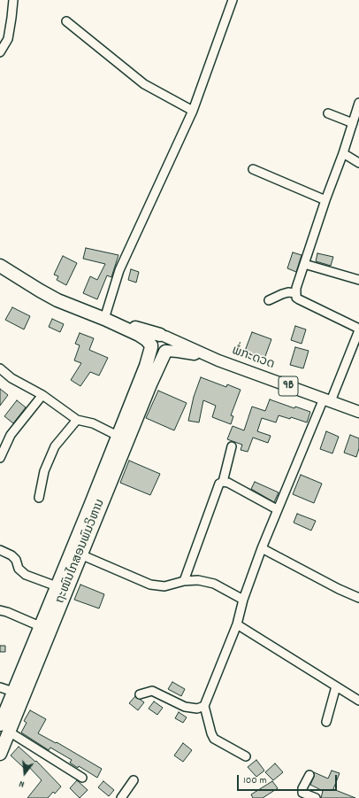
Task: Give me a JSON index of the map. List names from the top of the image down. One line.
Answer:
{"streets":{"highway":["9B","ຖະໜົນໄກສອນພົມວິຫານ"],"main road":["ພໍ່ກະດວດ"]},"crossings":[["ພໍ່ກະດວດ","9B"],["9B","ຖະໜົນໄກສອນພົມວິຫານ"]],"scale_bar":"100 m","north":"bottom"}
